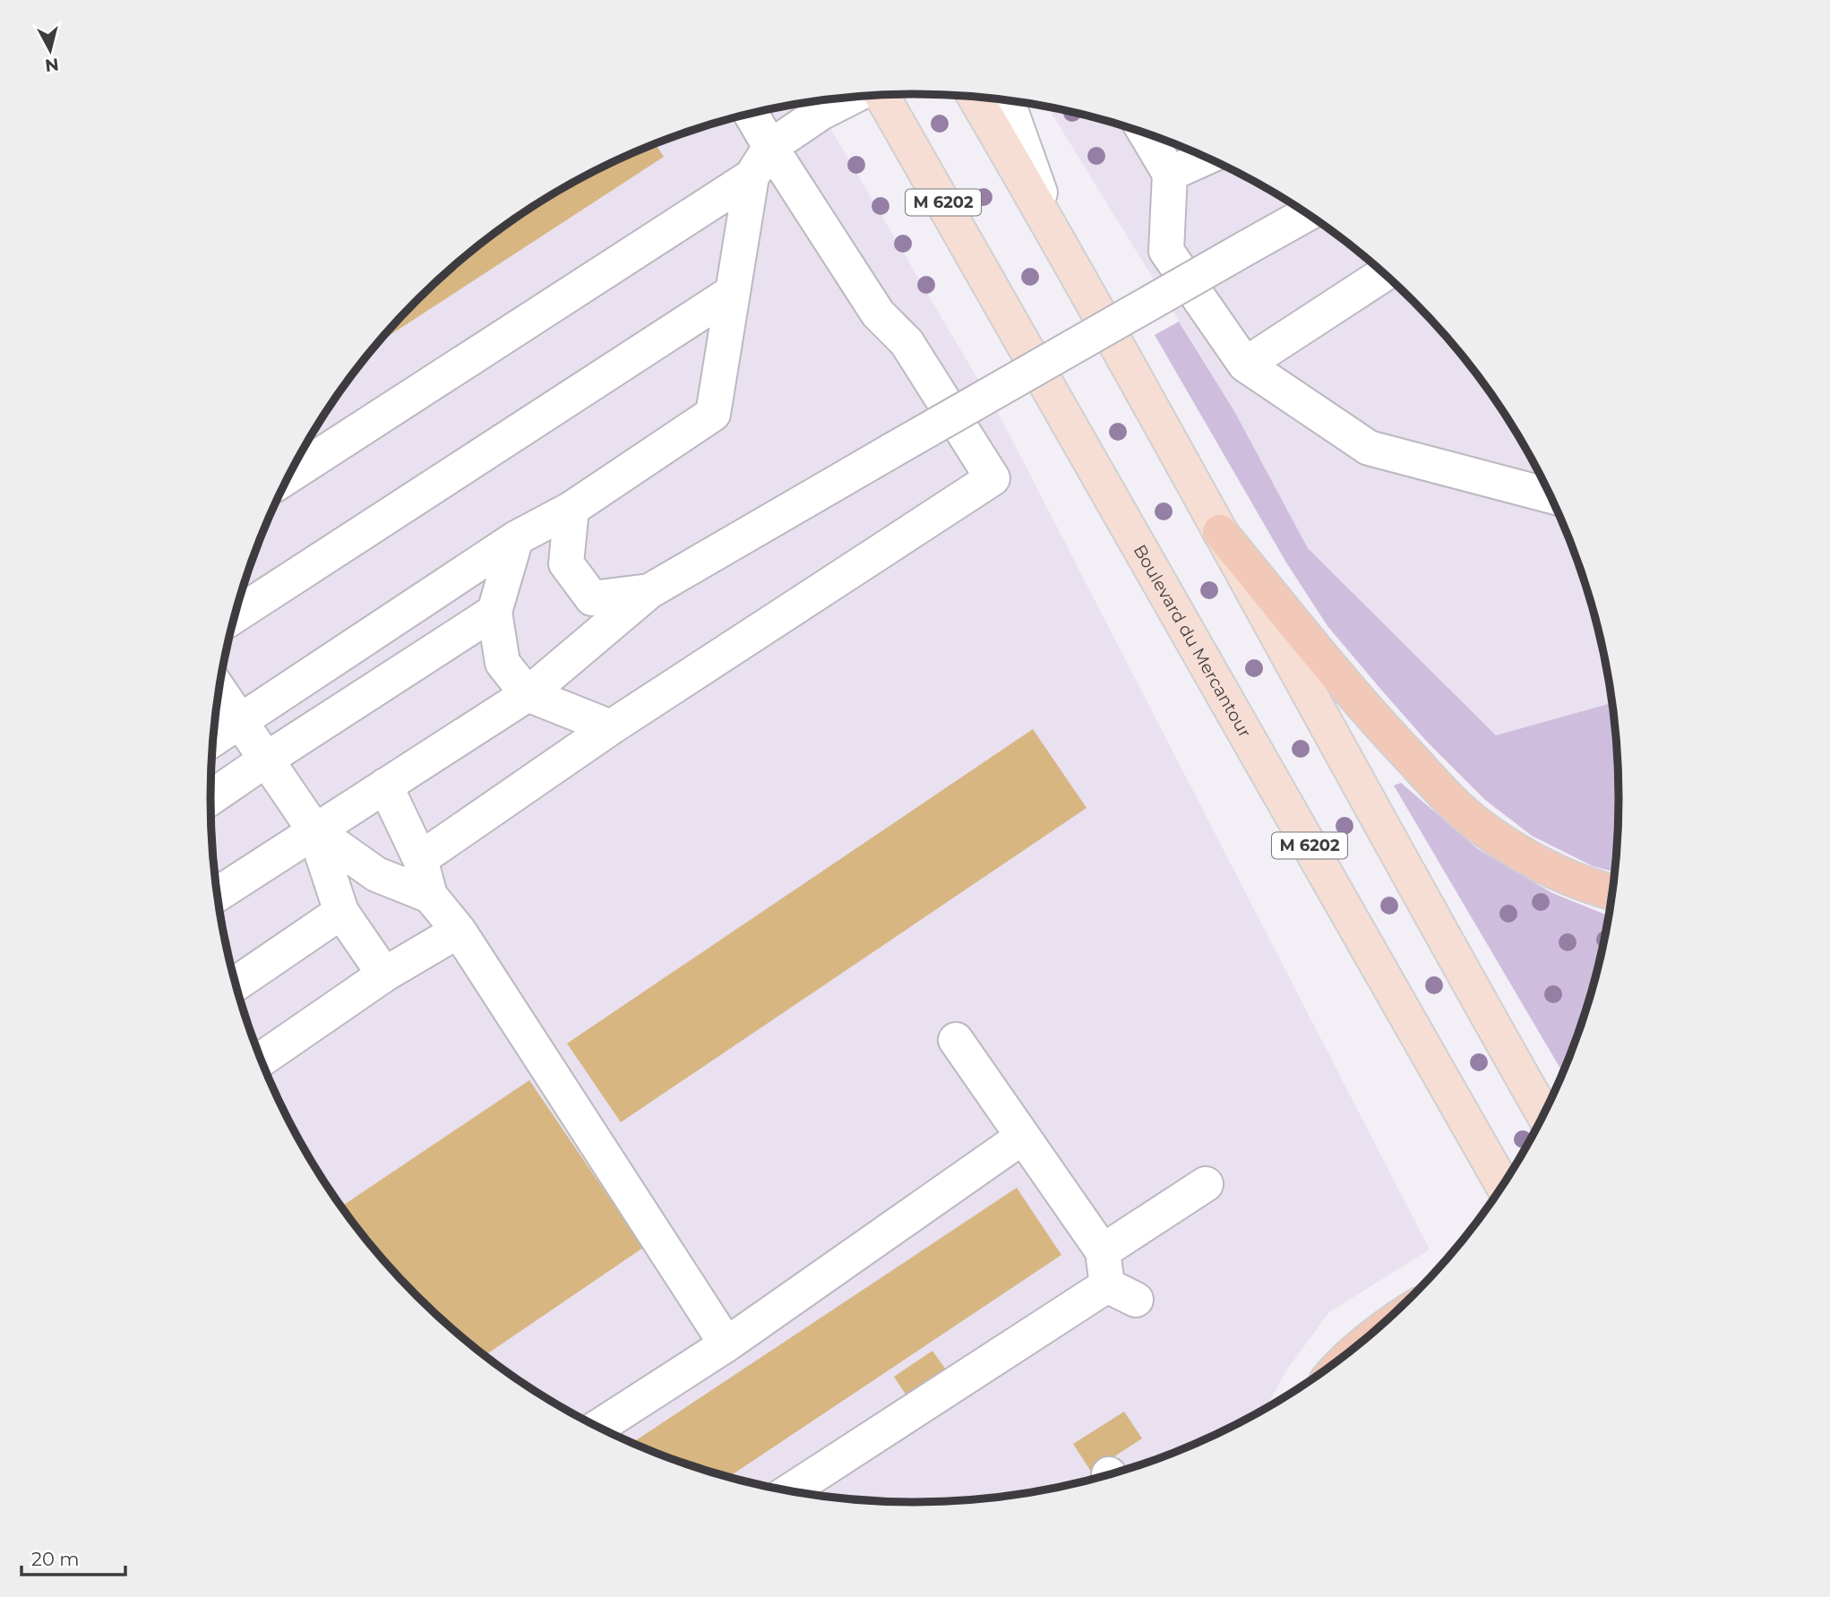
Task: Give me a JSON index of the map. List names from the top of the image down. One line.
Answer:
{"streets":{"main road":["M 6202","Boulevard du Mercantour"]},"scale_bar":"20 m","north":"bottom"}
